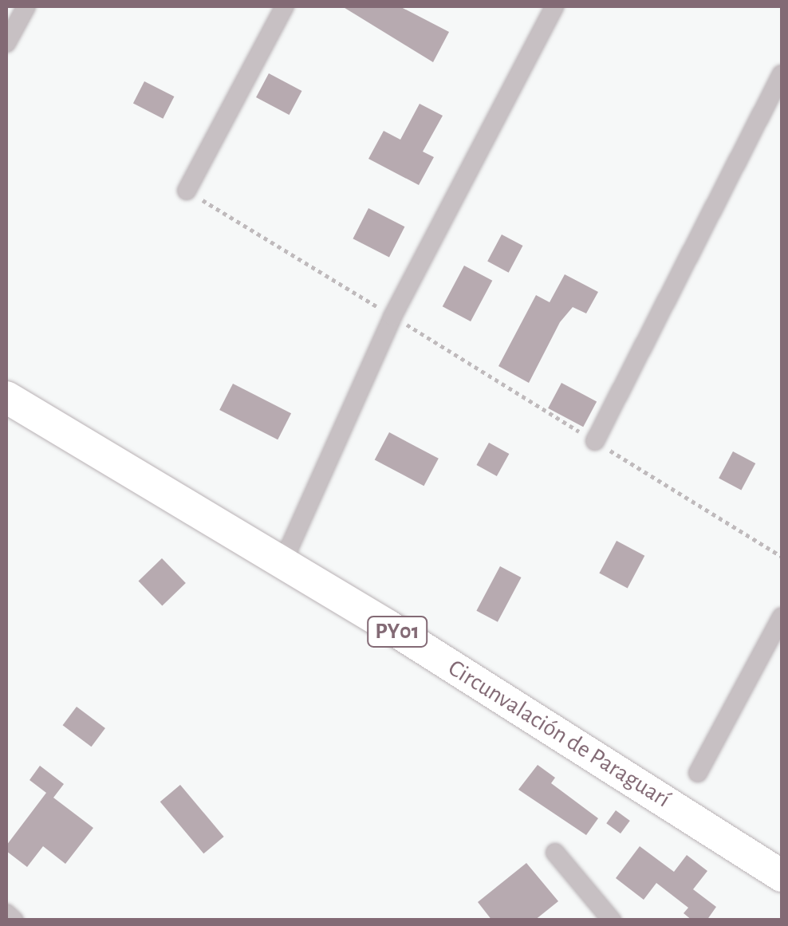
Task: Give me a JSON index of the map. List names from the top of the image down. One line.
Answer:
{"streets":{"highway":["PY01","Circunvalación de Paraguarí"]}}
